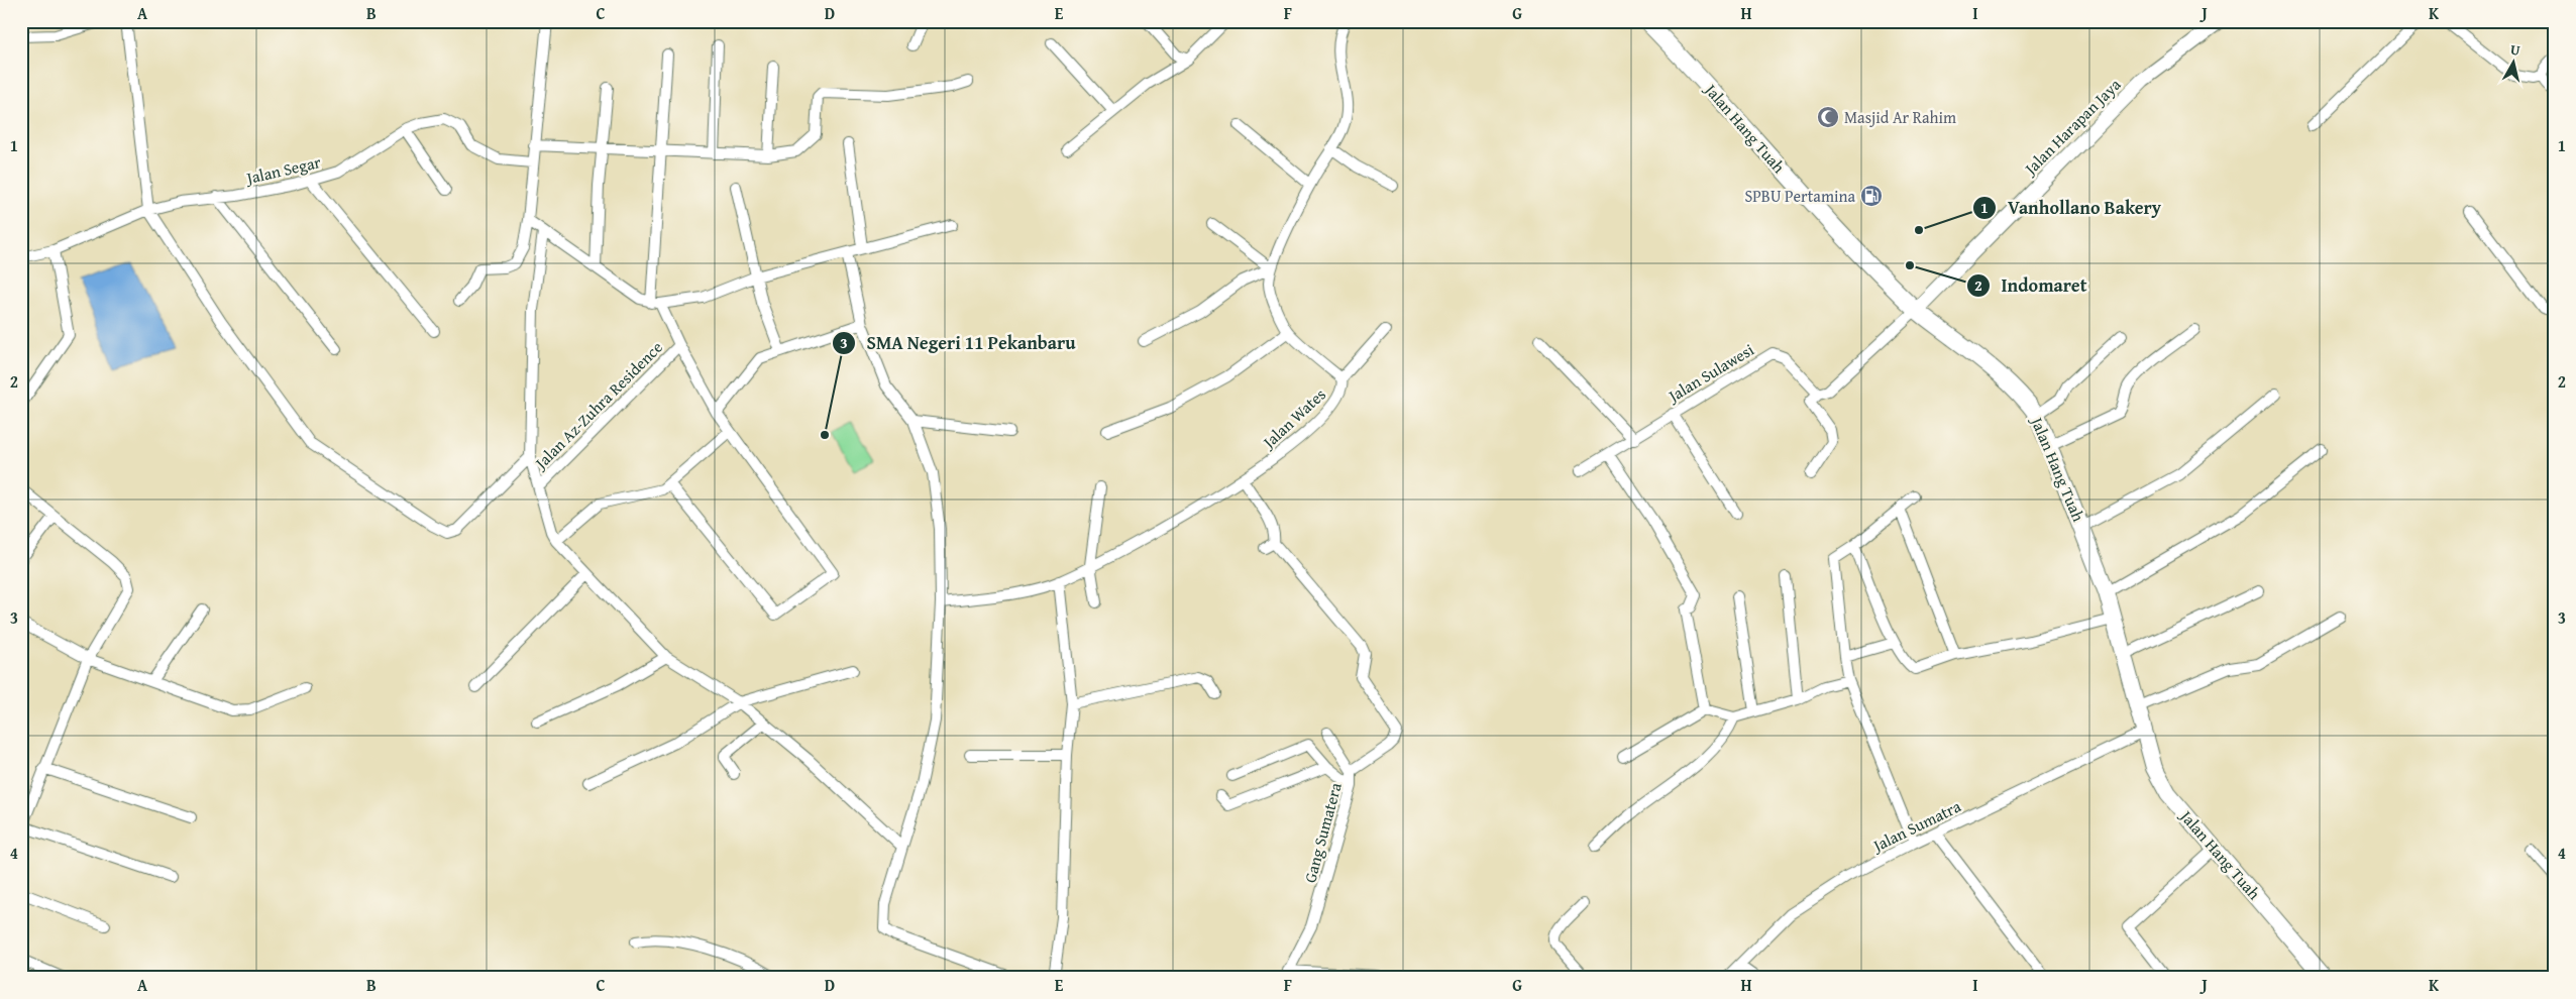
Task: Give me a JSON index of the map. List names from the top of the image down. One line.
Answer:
{"streets":{"main road":["Jalan Hang Tuah"],"street":["Jalan Harapan Jaya","Jalan Segar","Jalan Sulawesi","Jalan Az-Zuhra Residence","Jalan Wates","Jalan Sumatra","Gang Sumatera"]},"crossings":[["Jalan Harapan Jaya","Jalan Hang Tuah"],["Jalan Hang Tuah","Jalan Sumatra"],["Jalan Wates","Gang Sumatera"]],"places":{"mosque":["Masjid Ar Rahim"],"fuel station":["SPBU Pertamina"],"other":["Vanhollano Bakery","Indomaret","SMA Negeri 11 Pekanbaru"]},"north":"top","grid":{"columns":["A","B","C","D","E","F","G","H","I","J","K"],"rows":["1","2","3","4"]}}
